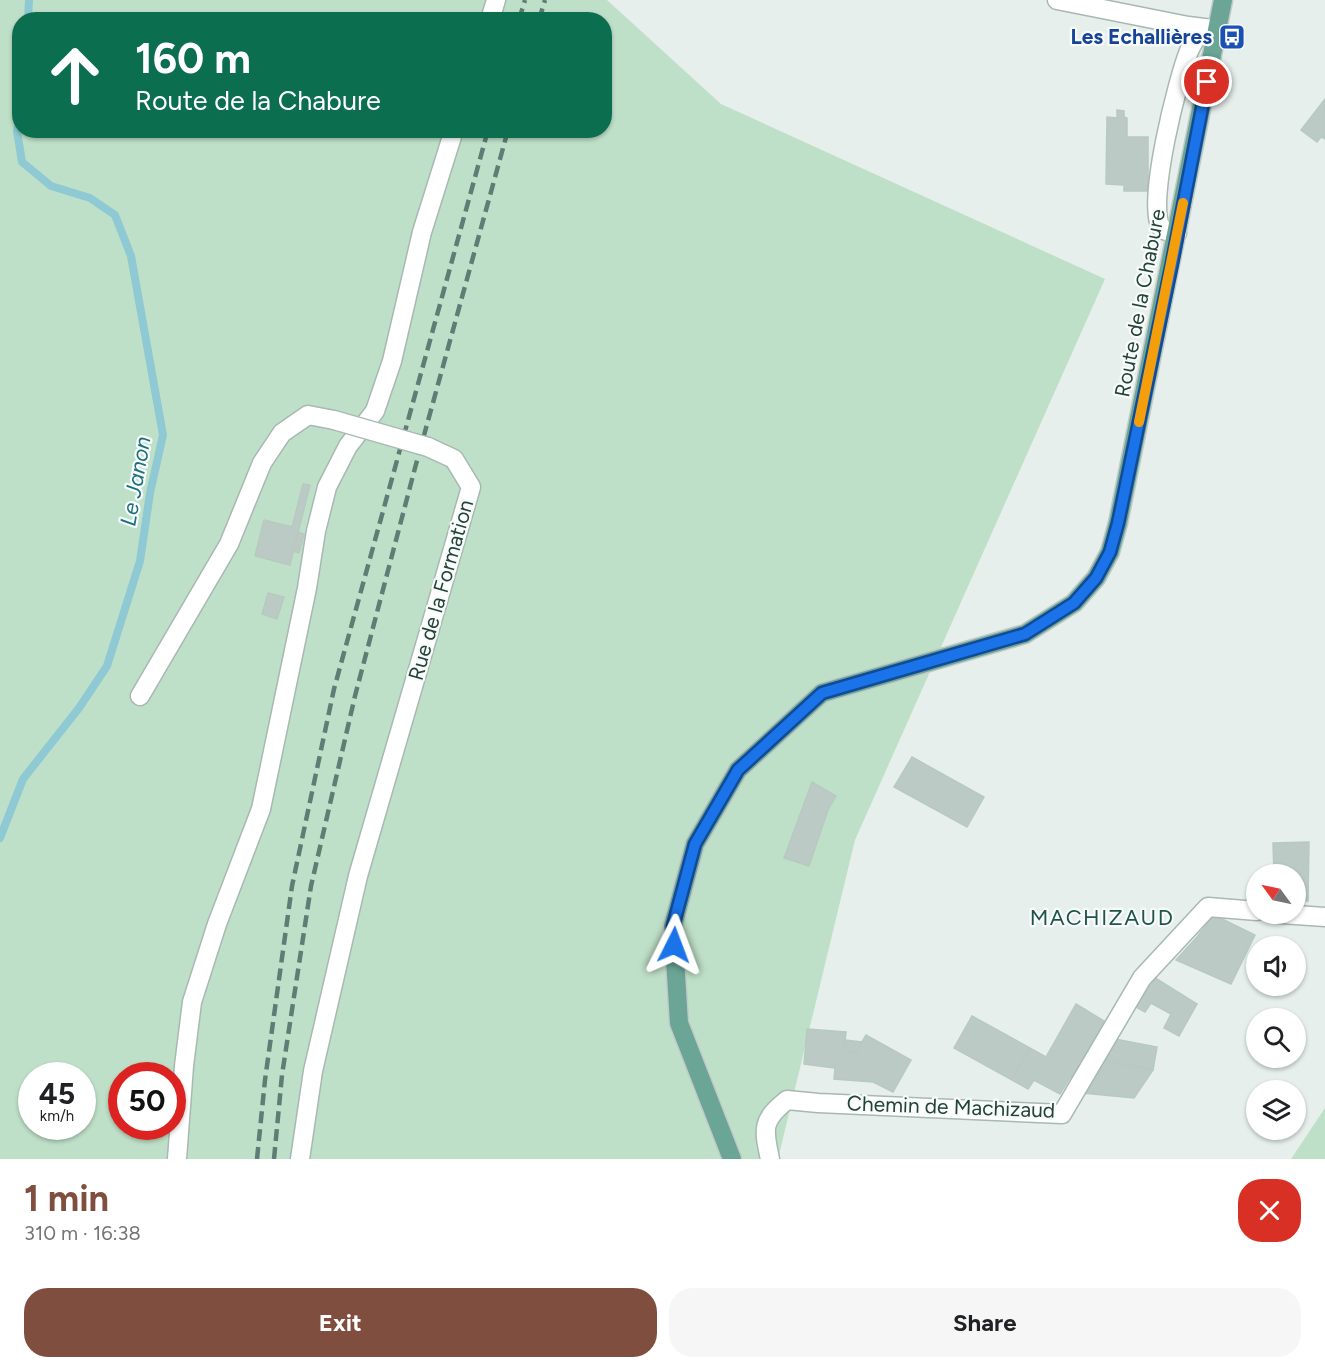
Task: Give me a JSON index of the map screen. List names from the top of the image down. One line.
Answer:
{"streets":{"main road":["Route de la Chabure"],"street":["Rue de la Formation","Chemin de Machizaud"]},"districts":["MACHIZAUD"],"water":["Le Janon"],"places":{"bus stop":["Les Echallières"]},"north":"top left","page":{"turn":["160 m","Route de la Chabure"],"speed":"45 km/h","limit":"50","heading":["1 min","310 m · 16:38"],"buttons":["Exit","Share"]}}
